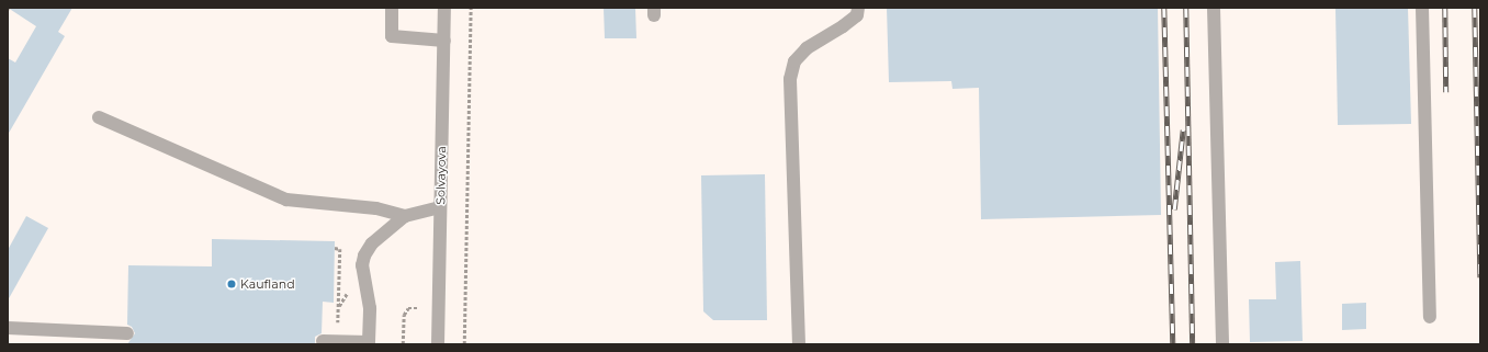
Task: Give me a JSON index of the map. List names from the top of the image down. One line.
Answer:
{"streets":{"street":["Solvayova"]},"places":["Kaufland"]}
